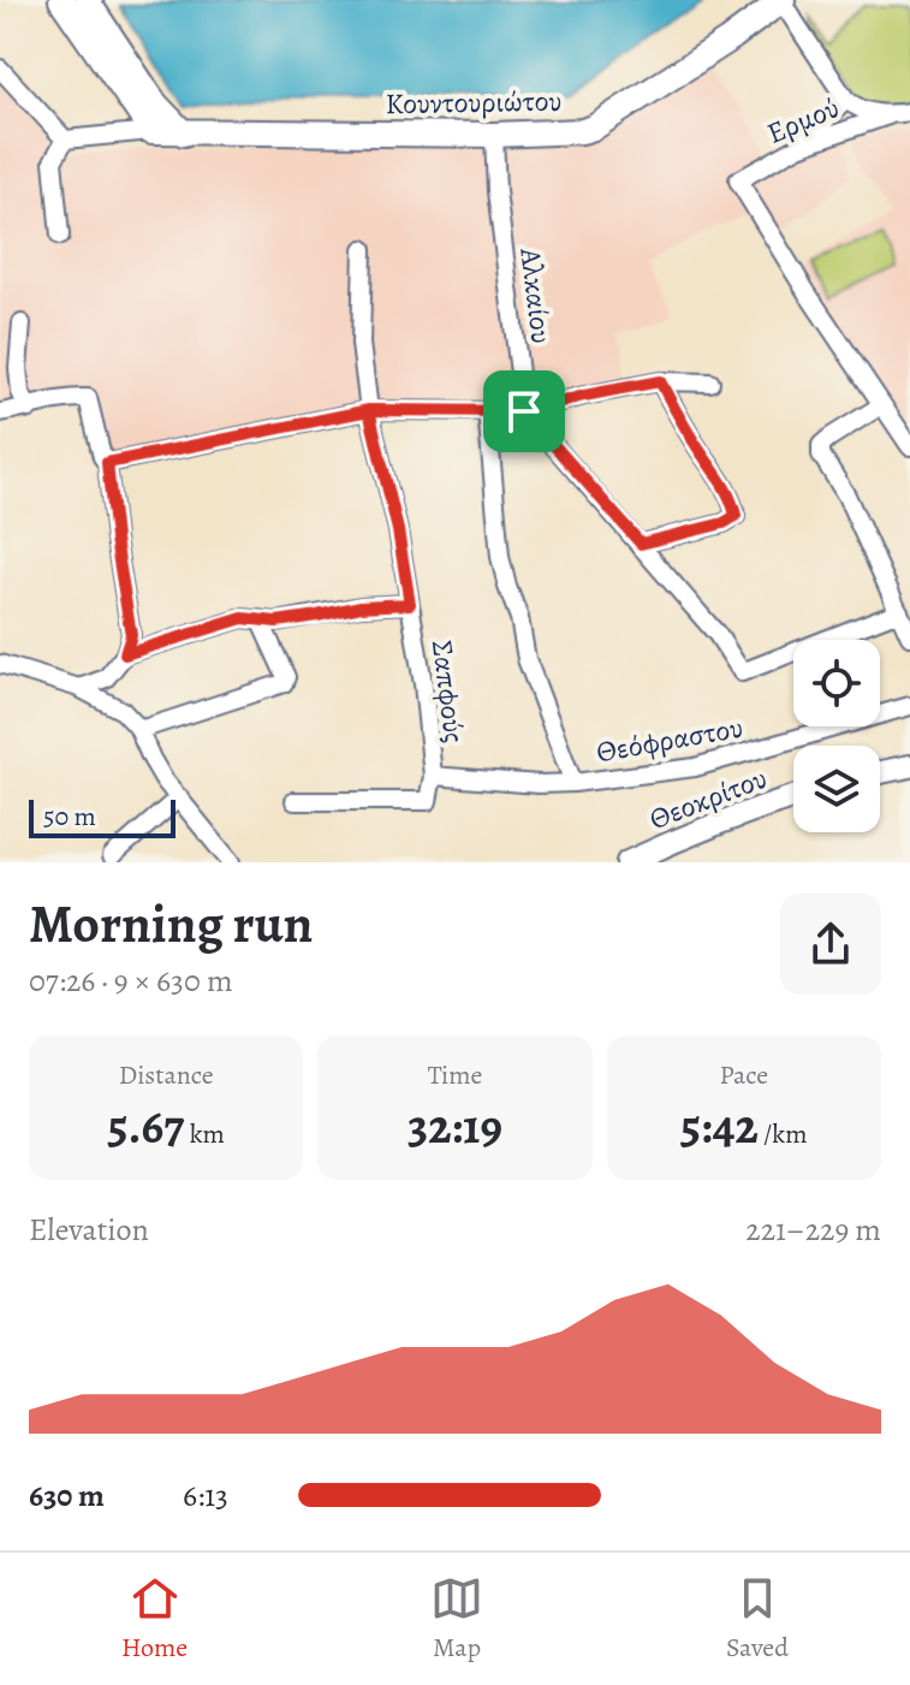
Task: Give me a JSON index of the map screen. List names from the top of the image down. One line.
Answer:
{"streets":{"main road":["Κουντουριώτου"],"street":["Ερμού","Αλκαίου","Σαπφούς","Θεόφραστου","Θεοκρίτου"]},"crossings":[["Κουντουριώτου","Αλκαίου"],["Σαπφούς","Θεόφραστου"]],"scale_bar":"50 m","page":{"scale":"50 m","heading":["Morning run","07:26 · 9 × 630 m"],"stats":[["Distance","5.67 km"],["Time","32:19"],["Pace","5:42 /km"]],"chart":["Elevation","221–229 m"],"list":[{"name":"630 m","note":"6:13"}],"tabs":["Home","Map","Saved"]}}
